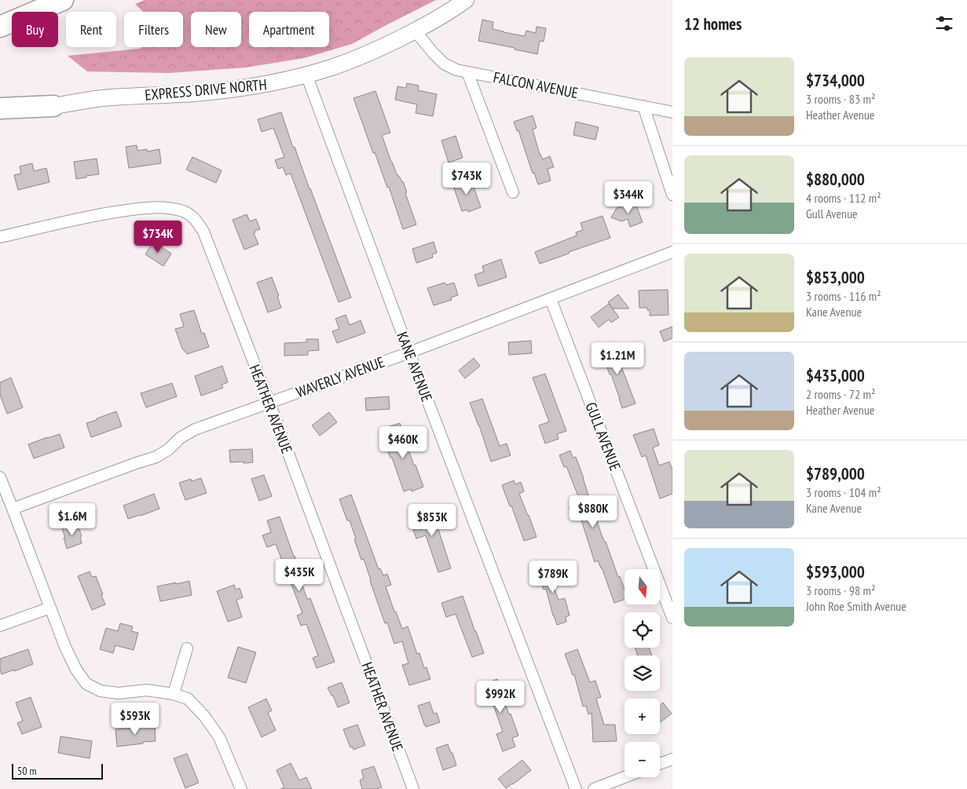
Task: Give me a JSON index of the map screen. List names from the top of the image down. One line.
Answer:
{"streets":{"main road":["EXPRESS DRIVE NORTH"],"street":["FALCON AVENUE","KANE AVENUE","WAVERLY AVENUE","HEATHER AVENUE","GULL AVENUE"]},"crossings":[["FALCON AVENUE","EXPRESS DRIVE NORTH"],["EXPRESS DRIVE NORTH","KANE AVENUE"],["KANE AVENUE","WAVERLY AVENUE"],["WAVERLY AVENUE","HEATHER AVENUE"],["WAVERLY AVENUE","GULL AVENUE"]],"scale_bar":"50 m","north":"bottom","page":{"heading":"12 homes","chip":["Buy","Rent","Filters","New","Apartment"],"list":[{"name":"$734,000","note":"3 rooms · 83 m² · Heather Avenue"},{"name":"$880,000","note":"4 rooms · 112 m² · Gull Avenue"},{"name":"$853,000","note":"3 rooms · 116 m² · Kane Avenue"},{"name":"$435,000","note":"2 rooms · 72 m² · Heather Avenue"},{"name":"$789,000","note":"3 rooms · 104 m² · Kane Avenue"},{"name":"$593,000","note":"3 rooms · 98 m² · John Roe Smith Avenue"}],"price":["$743K","$344K","$734K","$1.21M","$460K","$880K","$1.6M","$853K","$435K","$789K","$992K","$593K"],"map_buttons":["+","−"],"scale":"50 m"}}
